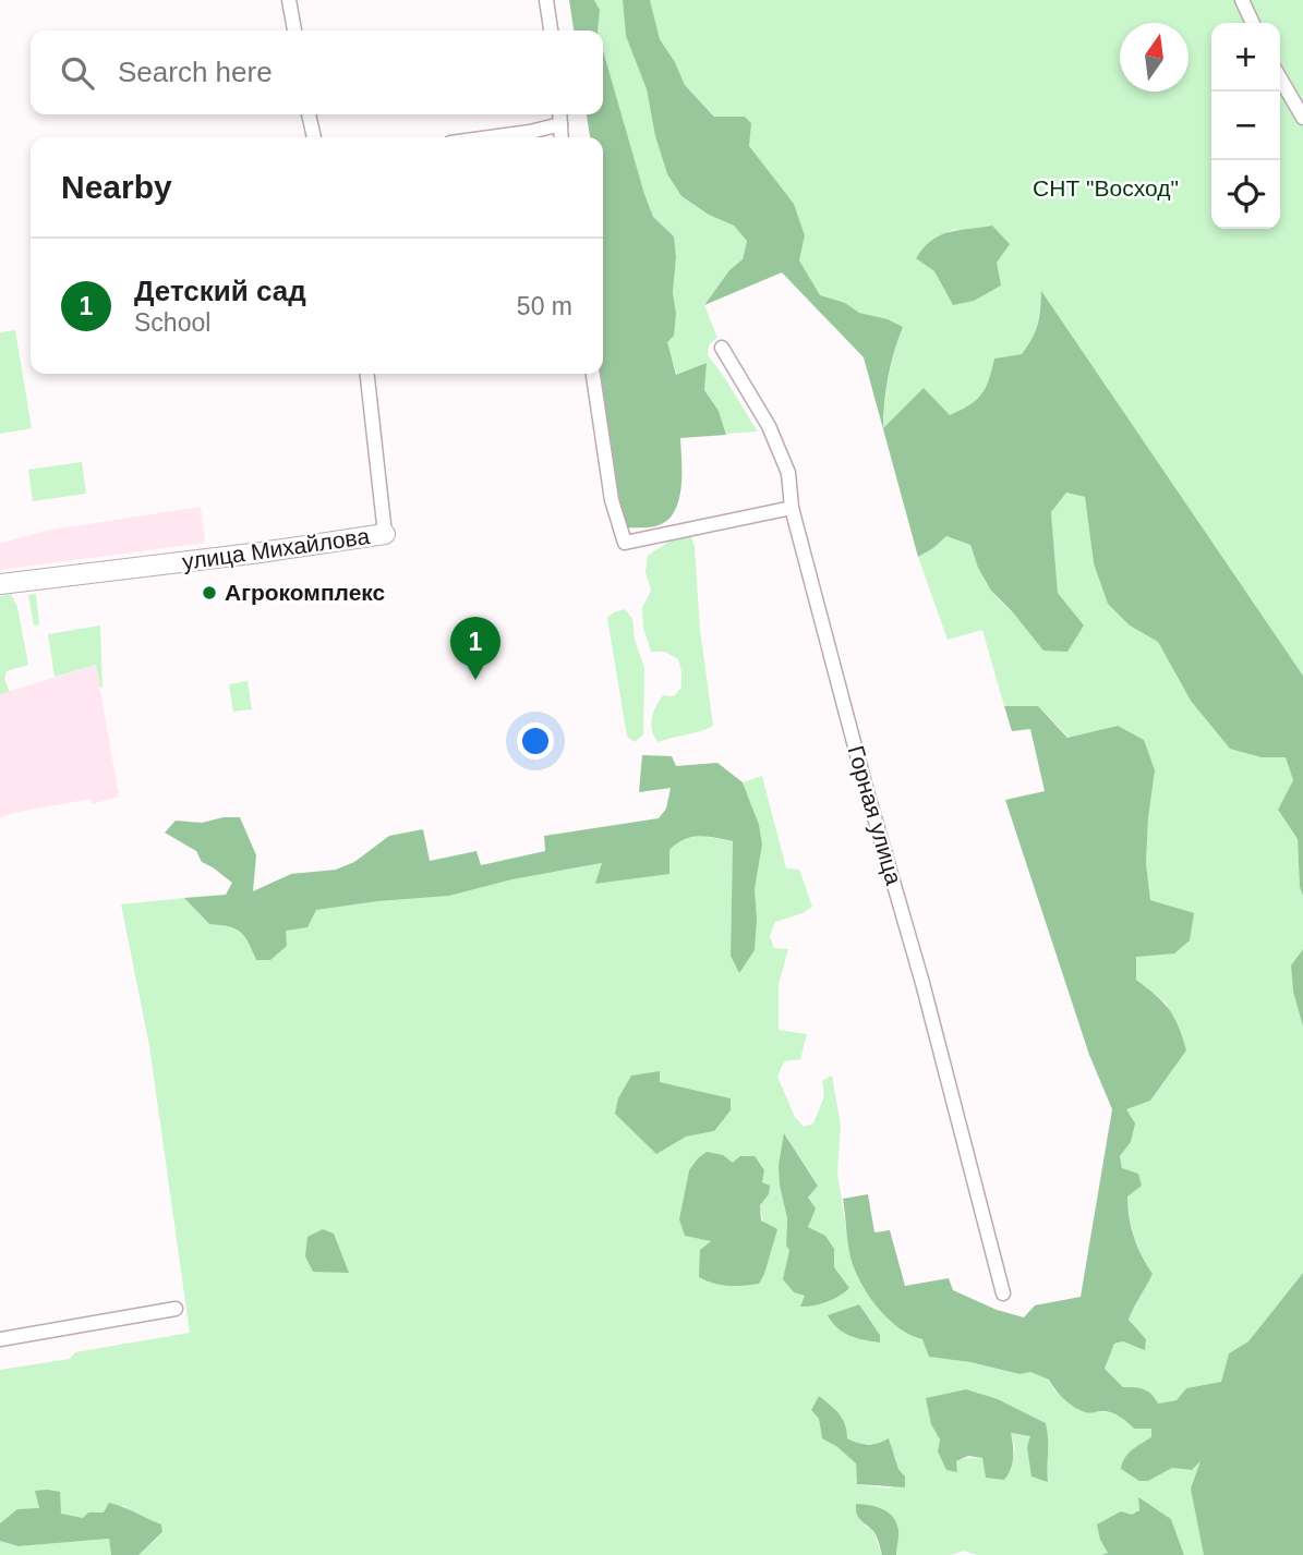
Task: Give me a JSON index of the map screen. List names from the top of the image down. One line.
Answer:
{"streets":{"street":["улица Михайлова","Горная улица"]},"parks":["СНТ \"Восход\""],"places":["Агрокомплекс"],"north":"top","page":{"map_buttons":["+","−"],"search":"Search here","heading":"Nearby","list":[{"mark":"1","name":"Детский сад","note":"School","value":"50 m"}],"pins":"1"}}
